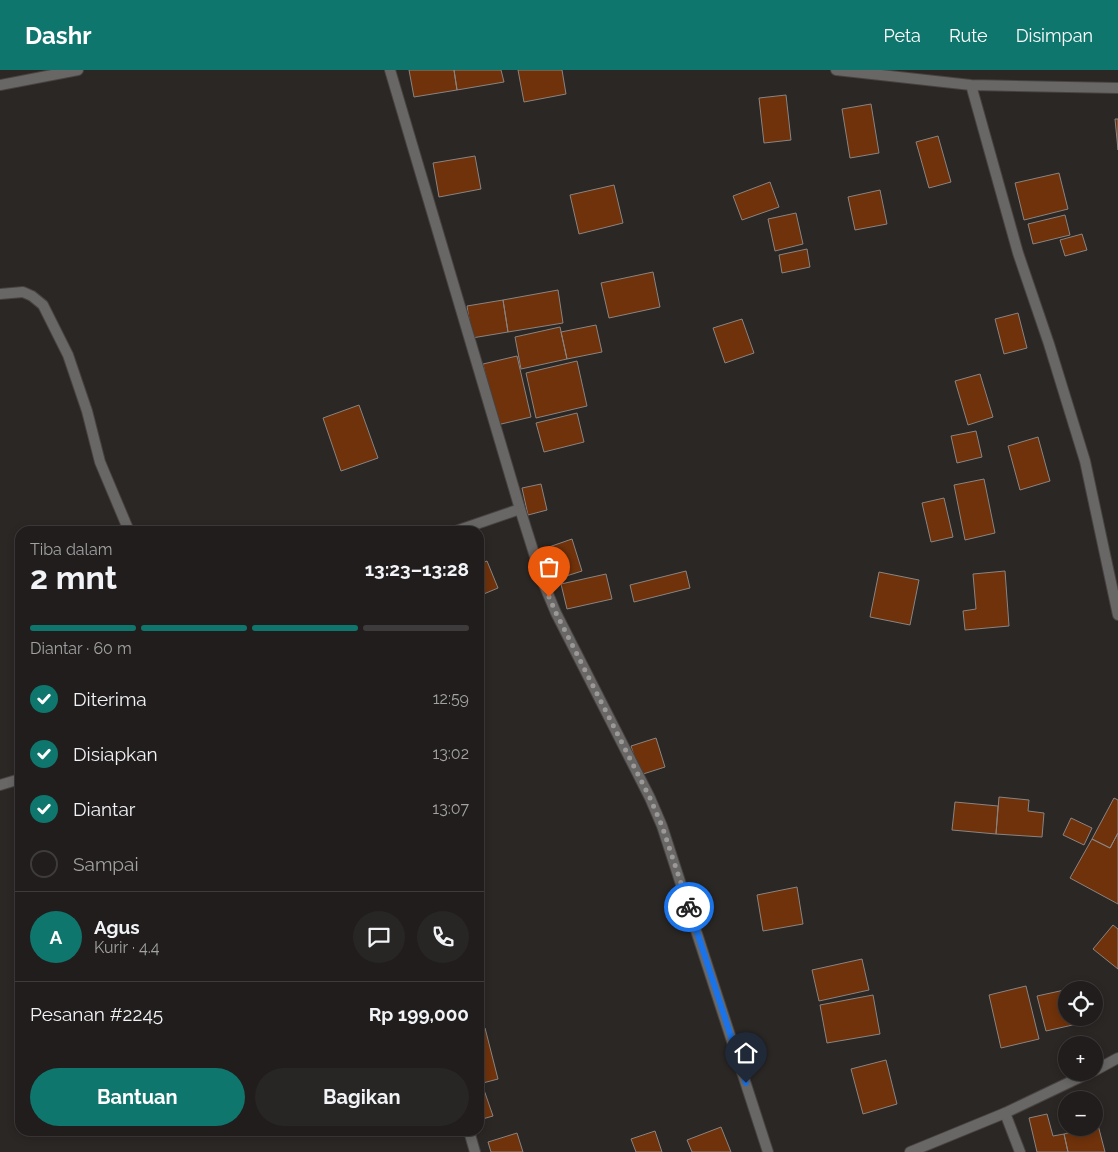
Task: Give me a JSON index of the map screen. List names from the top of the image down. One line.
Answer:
{"page":{"header":"Dashr","nav":["Peta","Rute","Disimpan"],"heading":["2 mnt","Tiba dalam","13:23–13:28"],"panel":["Agus","Kurir · 4.4","Pesanan #2245","Rp 199,000"],"bar":"Diantar · 60 m","list":[["Diterima","12:59"],["Disiapkan","13:02"],["Diantar","13:07"],"Sampai"],"round":"A","map_buttons":["+","−"],"buttons":["Bantuan","Bagikan"]}}
